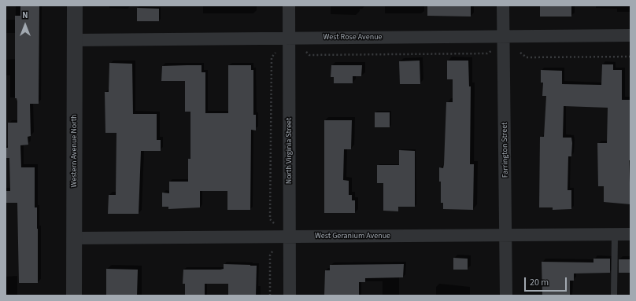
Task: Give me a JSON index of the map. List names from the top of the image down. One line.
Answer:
{"streets":{"street":["West Rose Avenue","Farrington Street","Western Avenue North","North Virginia Street","West Geranium Avenue"]},"crossings":[["West Rose Avenue","Farrington Street"],["West Rose Avenue","Western Avenue North"],["West Rose Avenue","North Virginia Street"],["Farrington Street","West Geranium Avenue"],["Western Avenue North","West Geranium Avenue"],["North Virginia Street","West Geranium Avenue"]],"scale_bar":"20 m","north":"top"}
